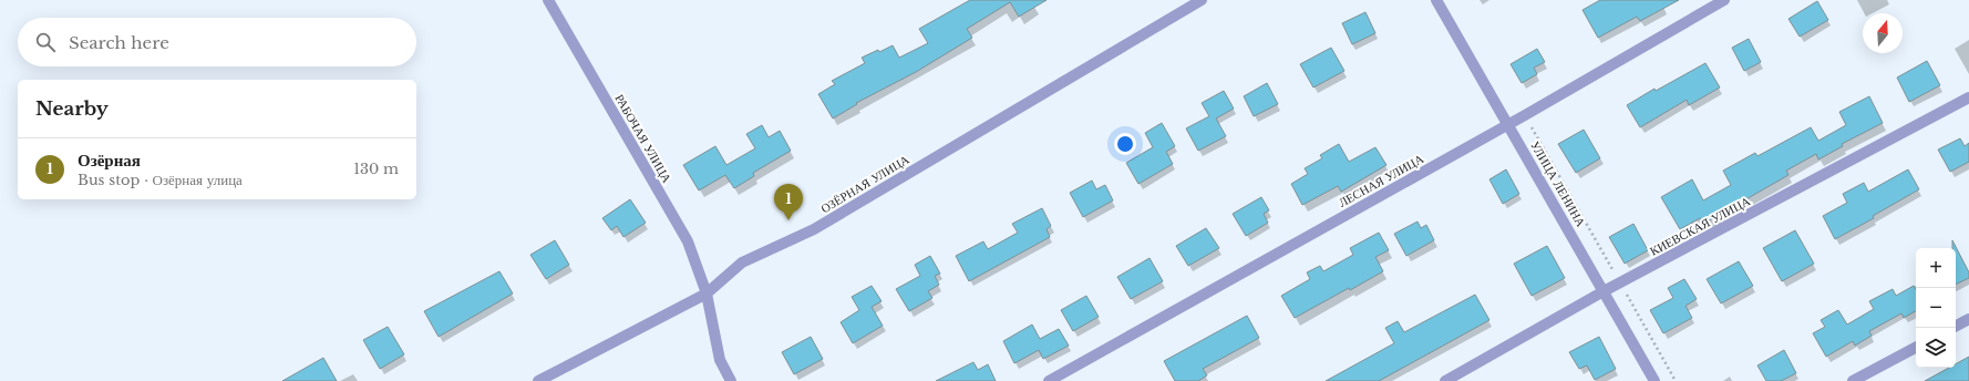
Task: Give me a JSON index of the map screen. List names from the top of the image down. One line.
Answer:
{"streets":{"street":["РАБОЧАЯ УЛИЦА","ЛЕСНАЯ УЛИЦА","ОЗЁРНАЯ УЛИЦА","УЛИЦА ЛЕНИНА","КИЕВСКАЯ УЛИЦА"]},"crossings":[["РАБОЧАЯ УЛИЦА","ОЗЁРНАЯ УЛИЦА"],["ЛЕСНАЯ УЛИЦА","УЛИЦА ЛЕНИНА"],["УЛИЦА ЛЕНИНА","КИЕВСКАЯ УЛИЦА"]],"north":"top","page":{"search":"Search here","heading":"Nearby","list":[{"mark":"1","name":"Озёрная","note":"Bus stop · Озёрная улица","value":"130 m"}],"pins":"1","map_buttons":["+","−"]}}
